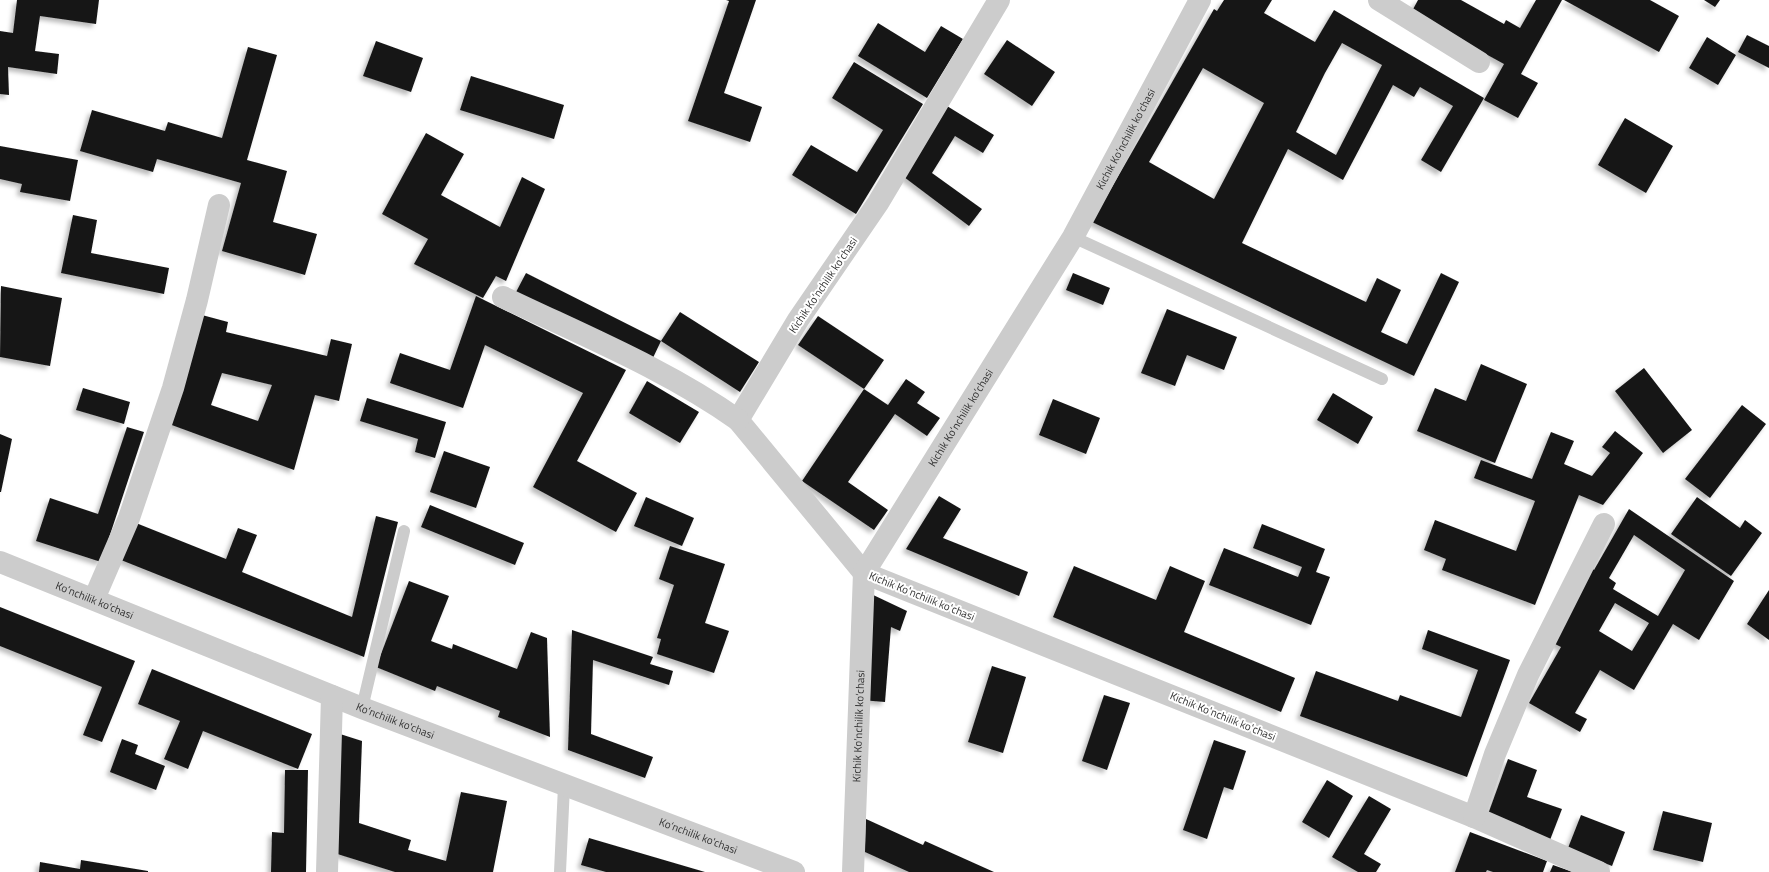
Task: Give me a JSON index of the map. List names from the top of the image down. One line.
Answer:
{"streets":{"street":["Kichik Ko‘nchilik ko‘chasi","Kichik Koʻnchilik koʻchasi","Ko‘nchilik ko'chasi"]},"crossings":[["Kichik Ko‘nchilik ko‘chasi","Kichik Koʻnchilik koʻchasi"]]}
